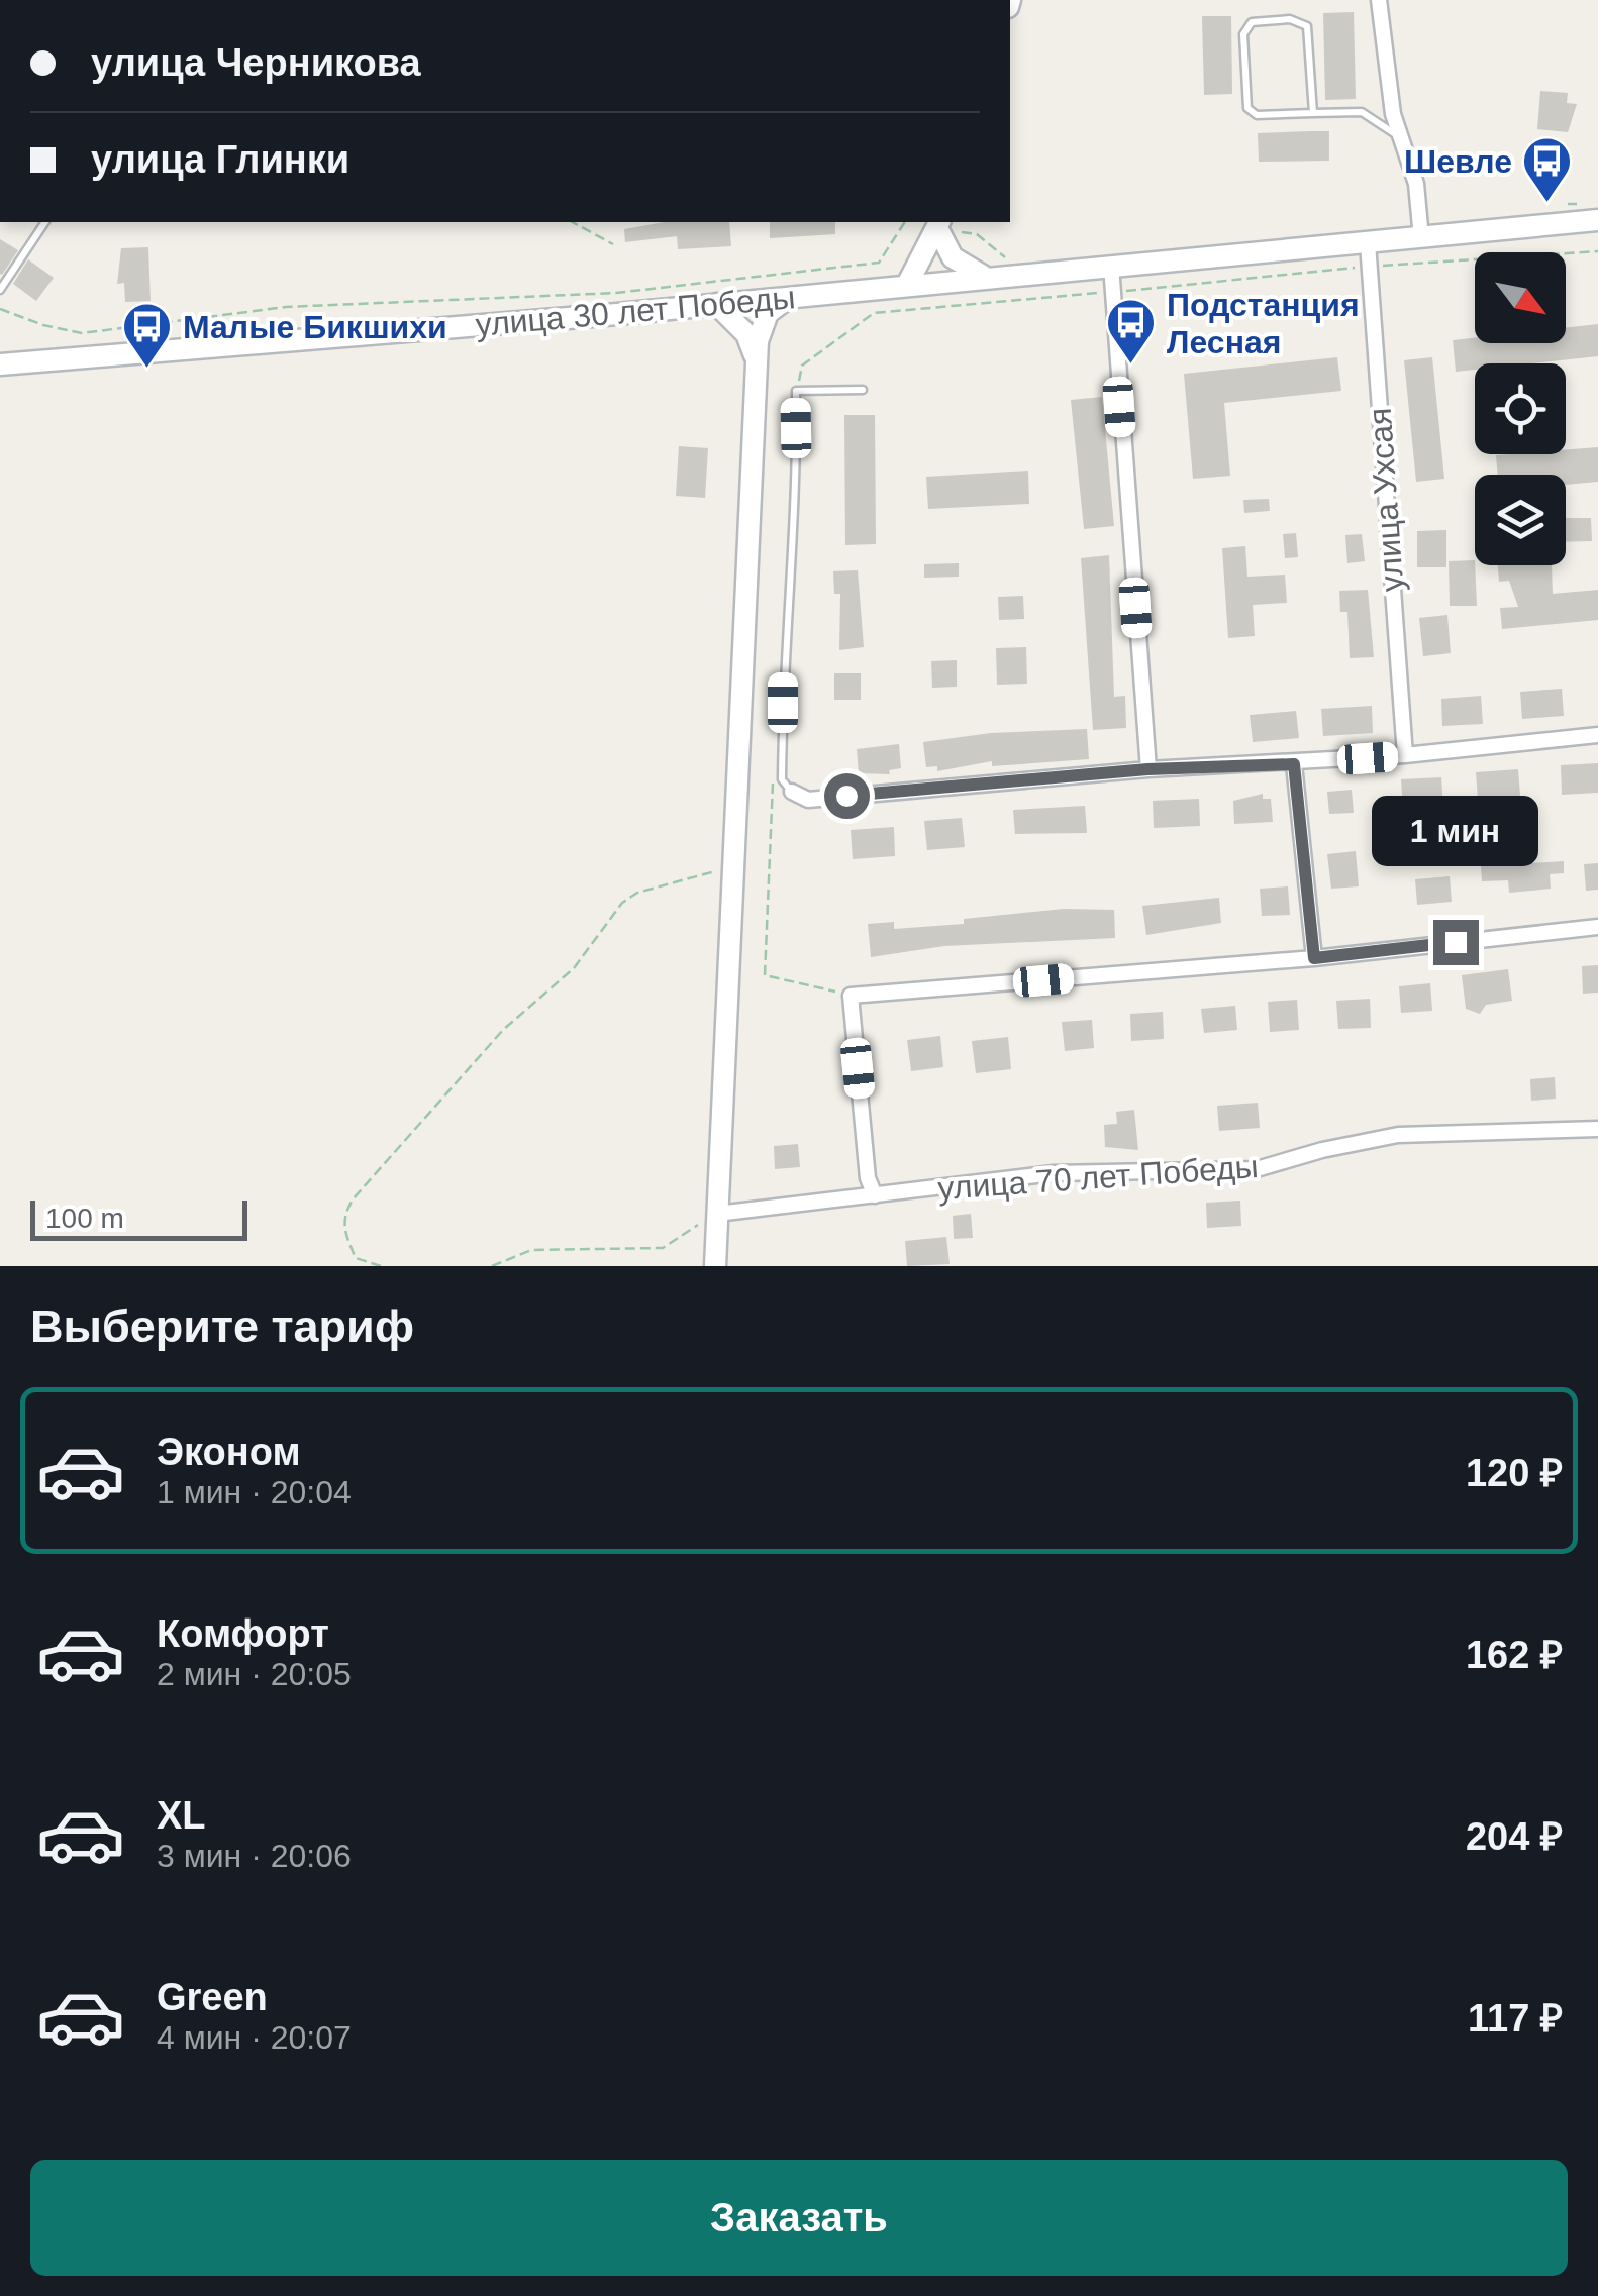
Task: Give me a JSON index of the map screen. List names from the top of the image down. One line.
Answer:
{"streets":{"street":["улица 30 лет Победы","улица Ухсая","улица 70 лет Победы"]},"places":{"bus stop":["Шевле","Подстанция Лесная","Малые Бикшихи"]},"scale_bar":"100 m","north":"bottom right","page":{"banner":["улица Черникова","улица Глинки"],"bubble":"1 мин","scale":"100 m","heading":"Выберите тариф","list":[{"name":"Эконом","note":"1 мин · 20:04","value":"120 ₽"},{"name":"Комфорт","note":"2 мин · 20:05","value":"162 ₽"},{"name":"XL","note":"3 мин · 20:06","value":"204 ₽"},{"name":"Green","note":"4 мин · 20:07","value":"117 ₽"}],"buttons":"Заказать"}}
